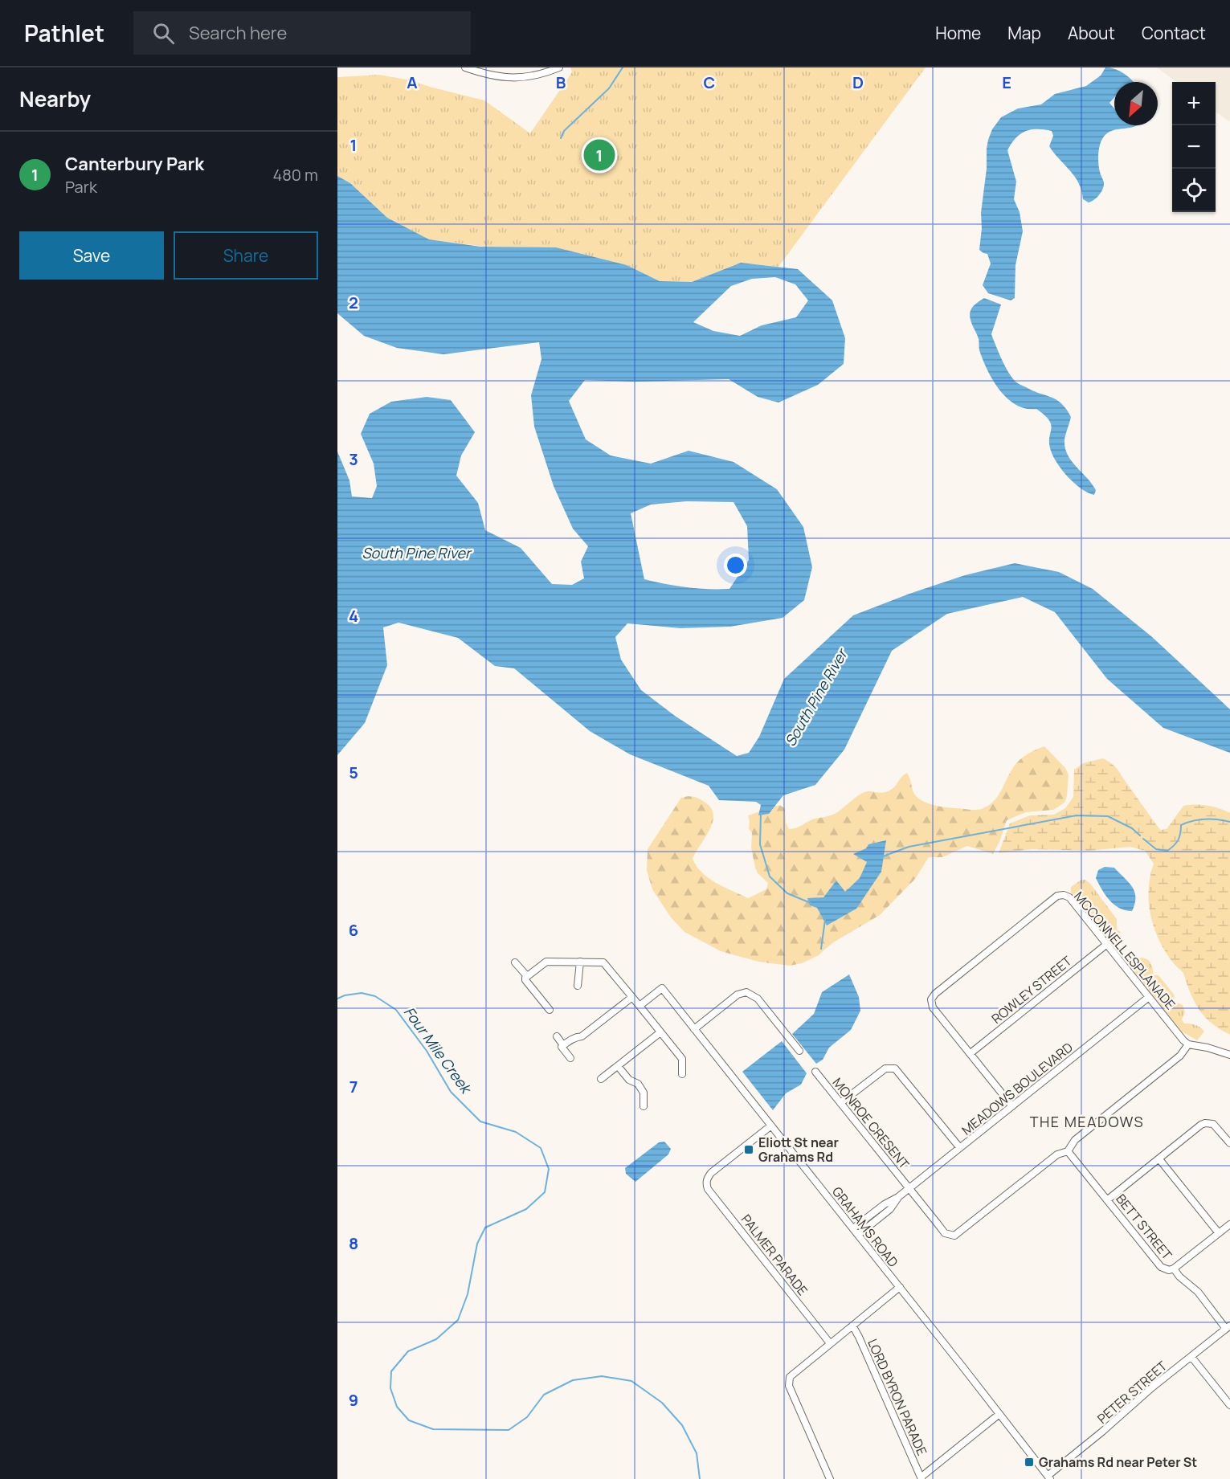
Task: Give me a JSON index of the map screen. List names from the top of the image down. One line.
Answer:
{"streets":{"street":["MCCONNELL ESPLANADE","ROWLEY STREET","MEADOWS BOULEVARD","MONROE CRESENT","GRAHAMS ROAD","BETT STREET","PALMER PARADE","PETER STREET","LORD BYRON PARADE"]},"crossings":[["MCCONNELL ESPLANADE","ROWLEY STREET"],["MCCONNELL ESPLANADE","MEADOWS BOULEVARD"],["MEADOWS BOULEVARD","MONROE CRESENT"],["MEADOWS BOULEVARD","GRAHAMS ROAD"],["MONROE CRESENT","BETT STREET"],["GRAHAMS ROAD","PALMER PARADE"],["GRAHAMS ROAD","PETER STREET"],["BETT STREET","PETER STREET"]],"districts":["THE MEADOWS"],"water":["South Pine River","Four Mile Creek"],"places":{"transit":["Eliott St near Grahams Rd","Grahams Rd near Peter St"]},"north":"bottom left","page":{"header":"Pathlet","search":"Search here","nav":["Home","Map","About","Contact"],"heading":"Nearby","map_buttons":["+","−"],"list":[{"mark":"1","name":"Canterbury Park","note":"Park","value":"480 m"}],"pins":"1","buttons":["Save","Share"]},"grid":{"columns":["A","B","C","D","E"],"rows":["1","2","3","4","5","6","7","8","9"]}}
